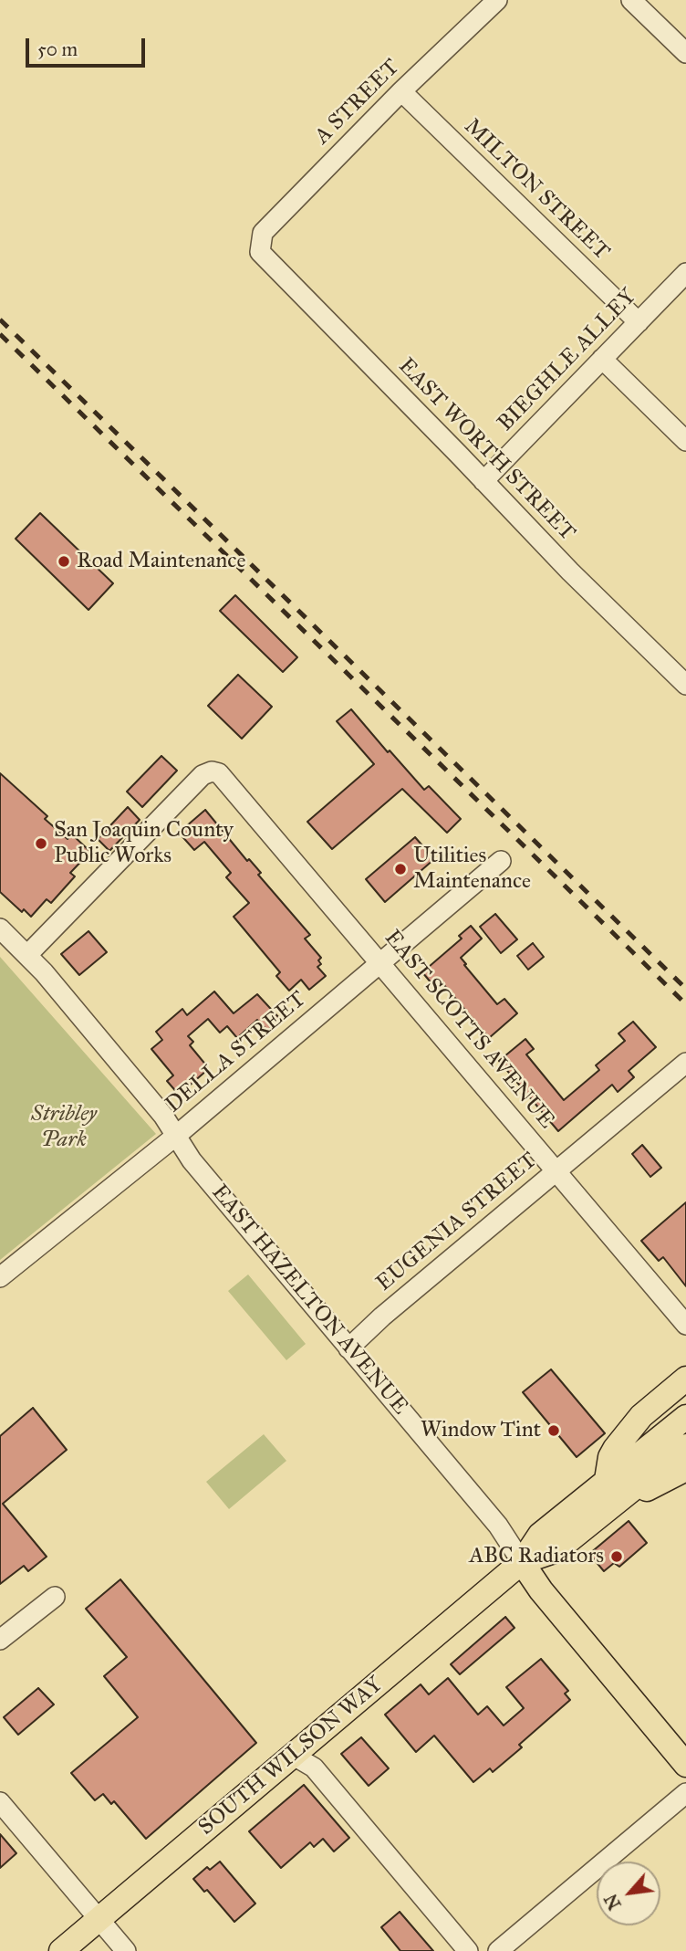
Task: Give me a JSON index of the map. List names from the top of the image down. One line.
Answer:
{"streets":{"main road":["EAST HAZELTON AVENUE","SOUTH WILSON WAY"],"street":["A STREET","MILTON STREET","BIEGHLE ALLEY","EAST WORTH STREET","EAST SCOTTS AVENUE","DELLA STREET","EUGENIA STREET"]},"crossings":[["A STREET","MILTON STREET"],["A STREET","EAST WORTH STREET"],["MILTON STREET","BIEGHLE ALLEY"],["BIEGHLE ALLEY","EAST WORTH STREET"],["EAST SCOTTS AVENUE","DELLA STREET"],["EAST SCOTTS AVENUE","EUGENIA STREET"],["EAST SCOTTS AVENUE","EAST HAZELTON AVENUE"],["DELLA STREET","EAST HAZELTON AVENUE"],["EUGENIA STREET","EAST HAZELTON AVENUE"],["EAST HAZELTON AVENUE","SOUTH WILSON WAY"]],"parks":["Stribley Park"],"places":["Road Maintenance","San Joaquin County Public Works","Utilities Maintenance","Window Tint","ABC Radiators"],"scale_bar":"50 m","north":"bottom left"}
